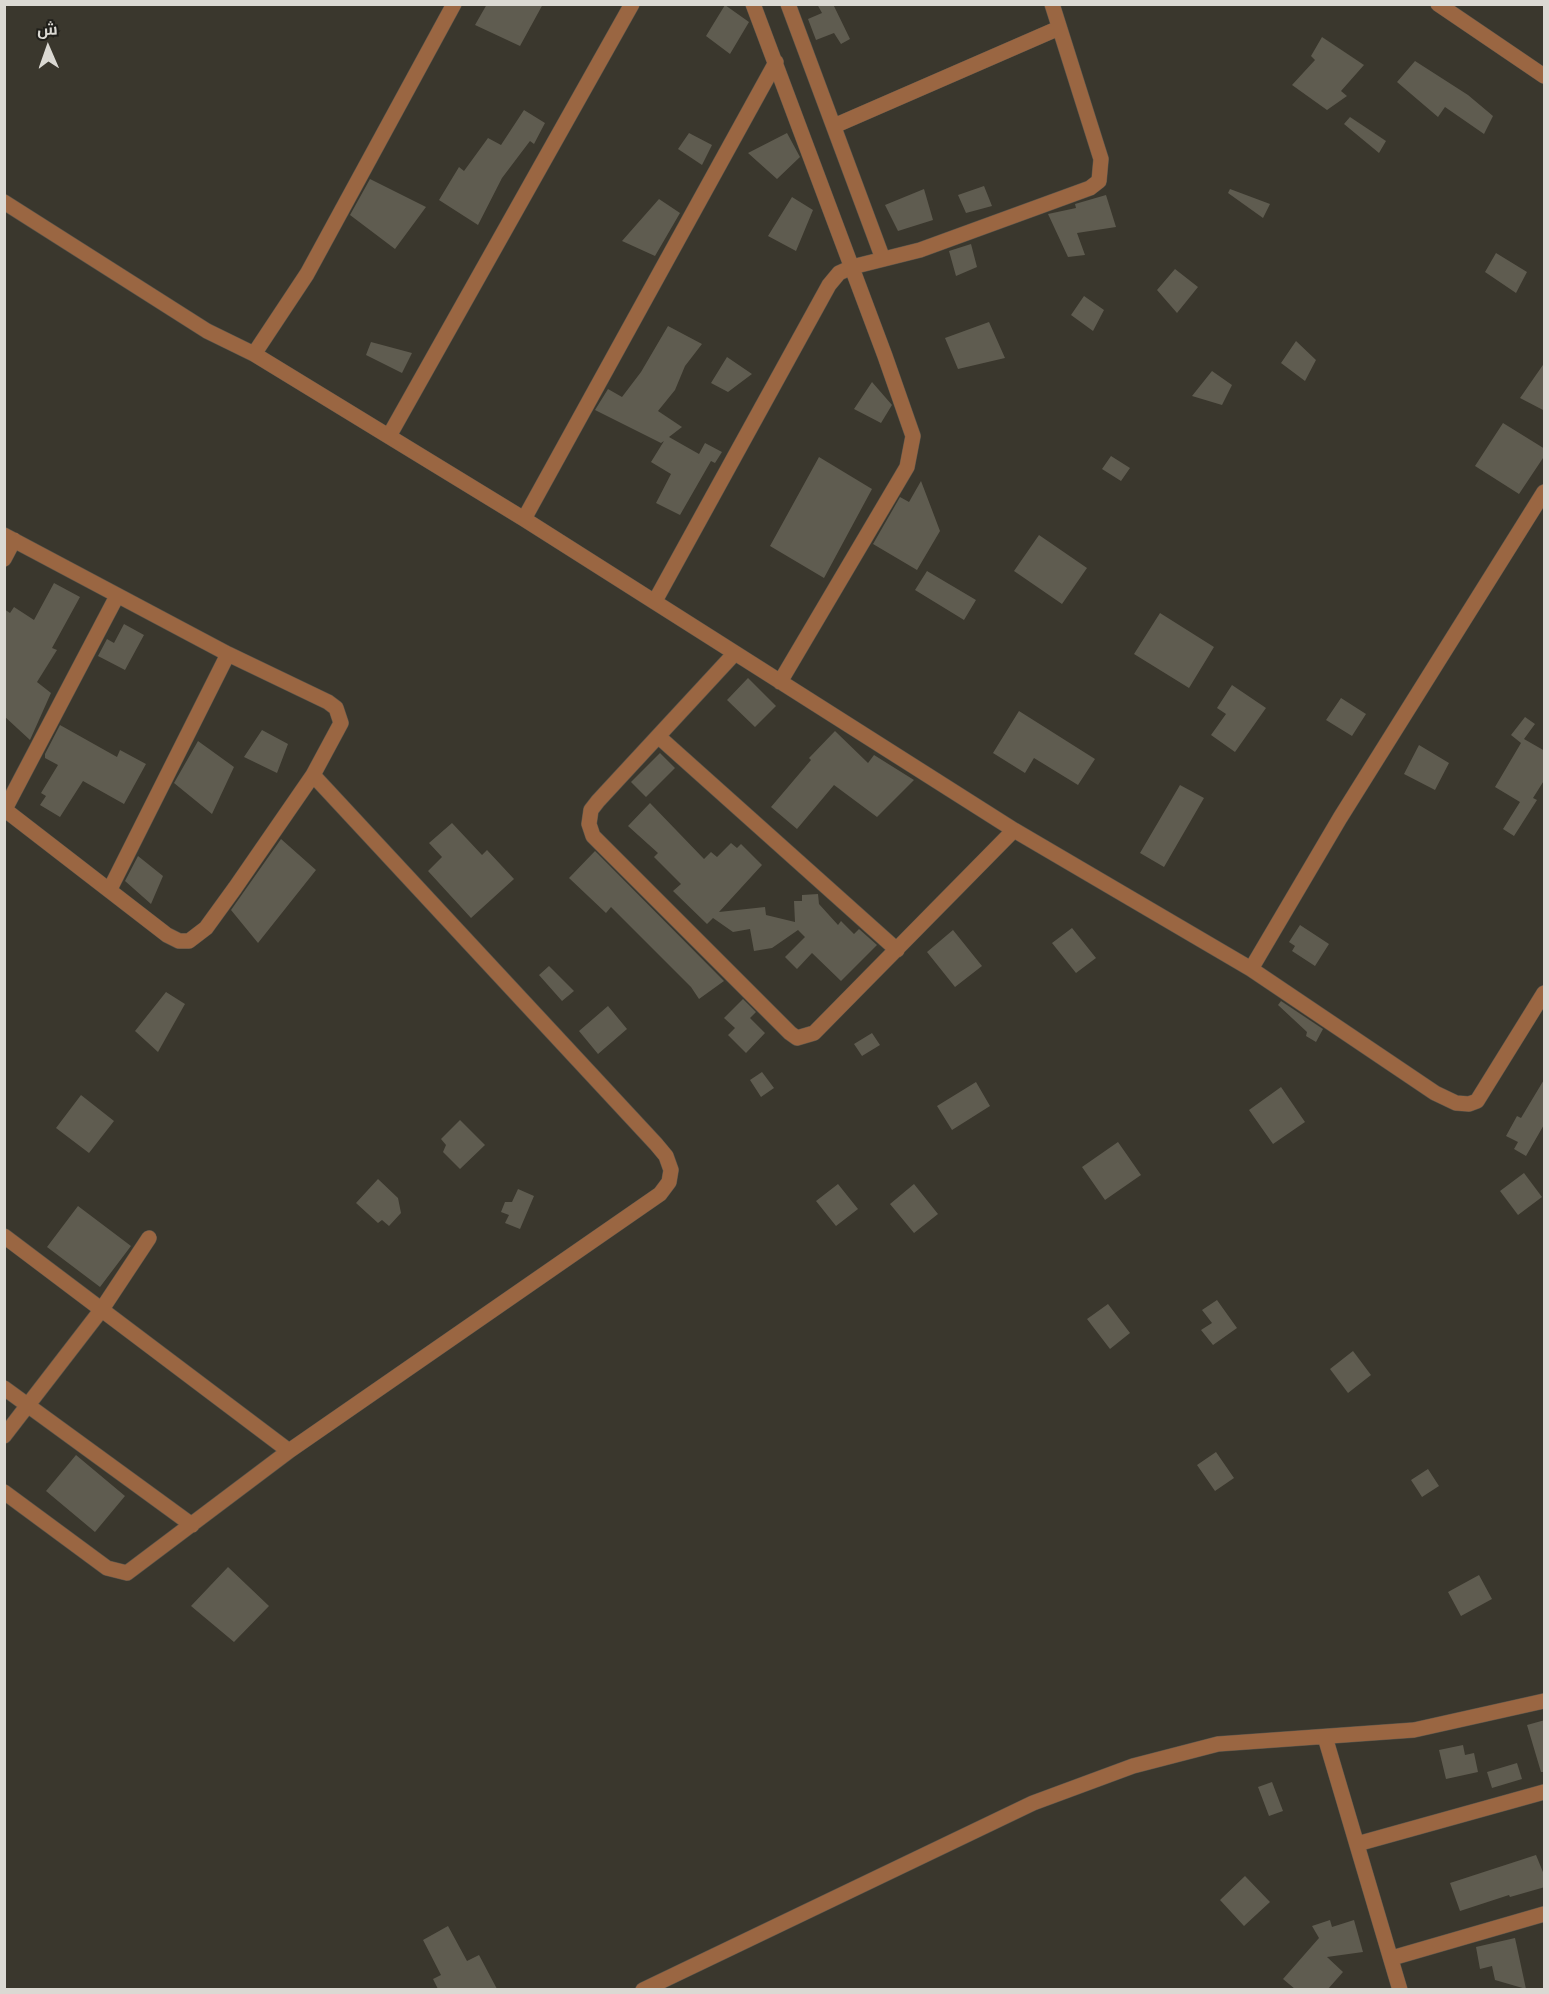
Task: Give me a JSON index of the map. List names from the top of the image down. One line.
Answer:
{"north":"top"}
